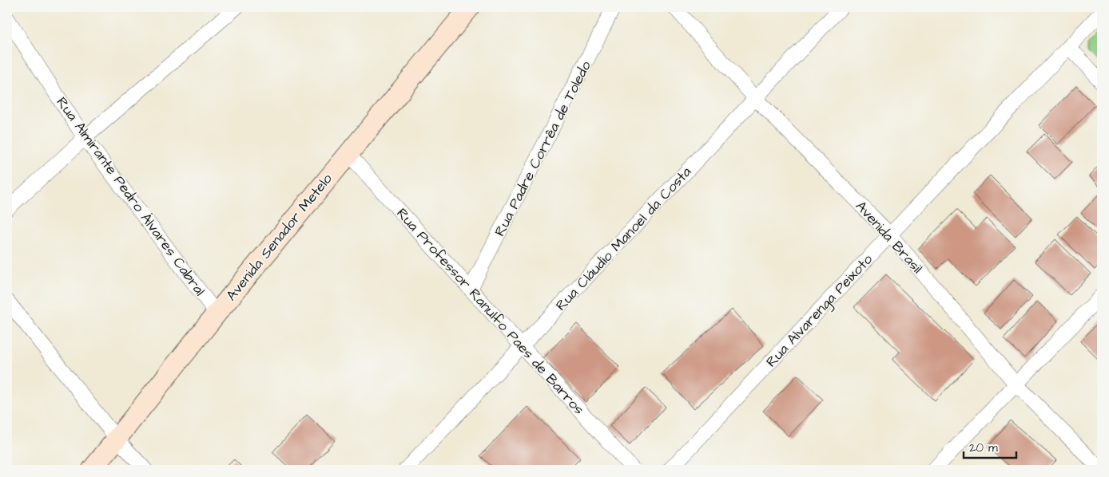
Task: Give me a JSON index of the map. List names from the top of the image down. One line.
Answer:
{"streets":{"main road":["Avenida Senador Metelo"],"street":["Rua Padre Corrêa de Toledo","Rua Almirante Pedro Álvares Cabral","Avenida Brasil","Rua Cláudio Manoel da Costa","Rua Alvarenga Peixoto","Rua Professor Ranulfo Paes de Barros"]},"crossings":[["Rua Padre Corrêa de Toledo","Rua Professor Ranulfo Paes de Barros"],["Rua Almirante Pedro Álvares Cabral","Avenida Senador Metelo"],["Avenida Senador Metelo","Rua Professor Ranulfo Paes de Barros"],["Avenida Brasil","Rua Cláudio Manoel da Costa"],["Avenida Brasil","Rua Alvarenga Peixoto"],["Rua Cláudio Manoel da Costa","Rua Professor Ranulfo Paes de Barros"]],"scale_bar":"20 m"}
